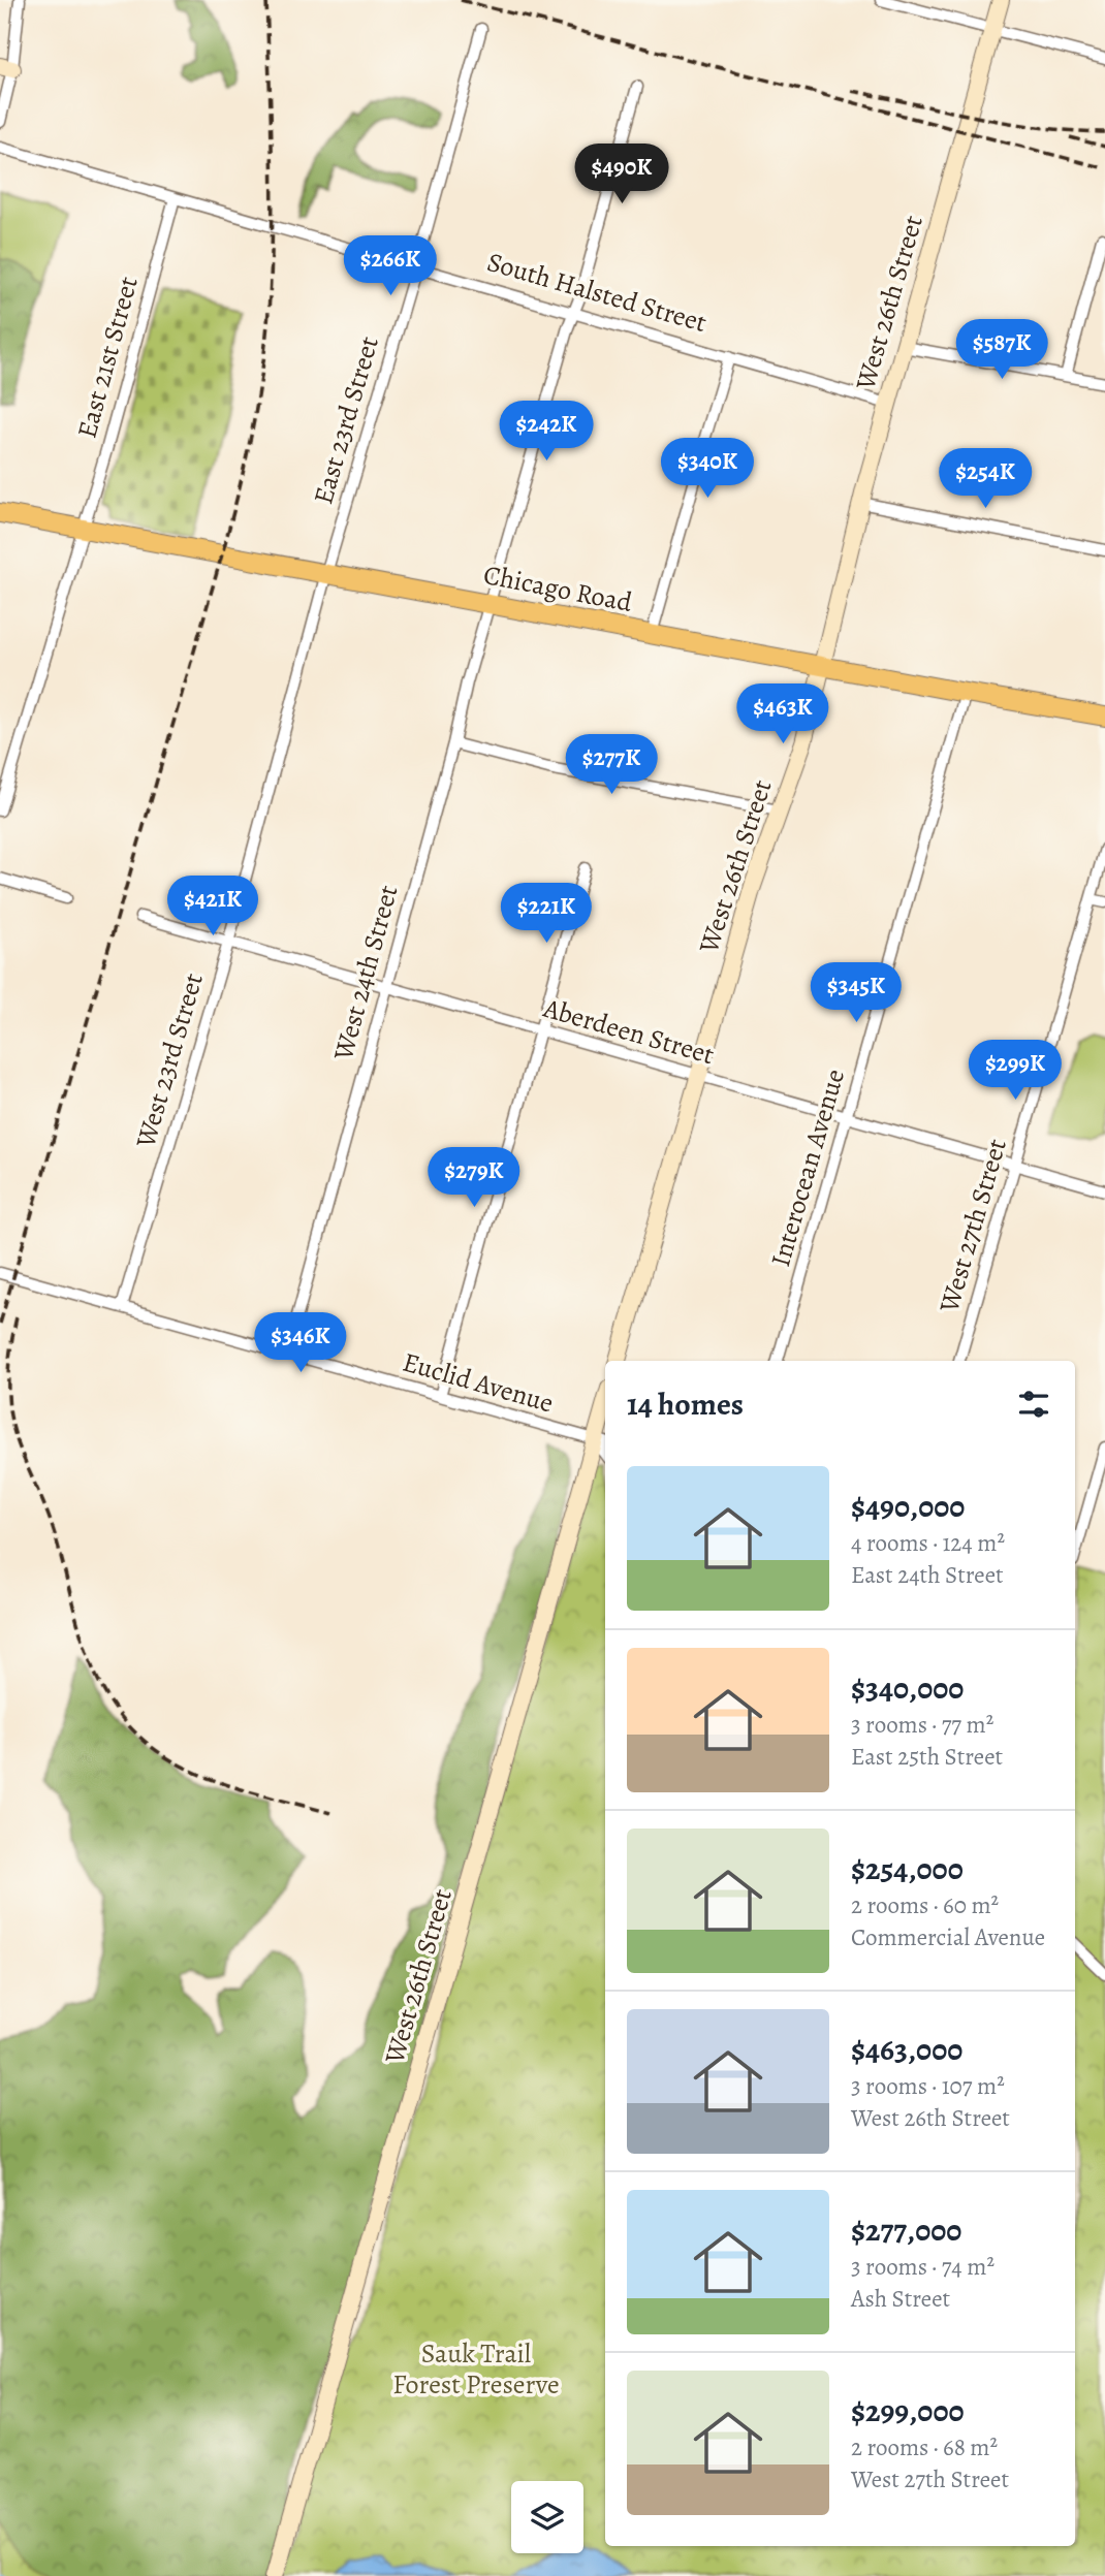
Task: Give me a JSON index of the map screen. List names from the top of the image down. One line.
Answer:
{"streets":{"main road":["Chicago Road"],"street":["South Halsted Street","West 26th Street","East 21st Street","East 23rd Street","West 24th Street","Aberdeen Street","West 23rd Street","Interocean Avenue","West 27th Street","Euclid Avenue"]},"crossings":[["South Halsted Street","West 26th Street"],["South Halsted Street","East 21st Street"],["South Halsted Street","East 23rd Street"],["South Halsted Street","West 24th Street"],["West 26th Street","Chicago Road"],["West 26th Street","Aberdeen Street"],["West 26th Street","Euclid Avenue"],["East 21st Street","Chicago Road"],["East 23rd Street","Chicago Road"],["East 23rd Street","West 23rd Street"],["Chicago Road","West 24th Street"],["Chicago Road","West 23rd Street"],["Chicago Road","Interocean Avenue"],["West 24th Street","Aberdeen Street"],["West 24th Street","Euclid Avenue"],["Aberdeen Street","West 23rd Street"],["Aberdeen Street","Interocean Avenue"],["Aberdeen Street","West 27th Street"],["West 23rd Street","Euclid Avenue"]],"parks":["Sauk Trail Forest Preserve"],"page":{"price":["$490K","$266K","$587K","$242K","$340K","$254K","$463K","$277K","$421K","$221K","$345K","$299K","$279K","$346K"],"heading":"14 homes","list":[{"name":"$490,000","note":"4 rooms · 124 m² · East 24th Street"},{"name":"$340,000","note":"3 rooms · 77 m² · East 25th Street"},{"name":"$254,000","note":"2 rooms · 60 m² · Commercial Avenue"},{"name":"$463,000","note":"3 rooms · 107 m² · West 26th Street"},{"name":"$277,000","note":"3 rooms · 74 m² · Ash Street"},{"name":"$299,000","note":"2 rooms · 68 m² · West 27th Street"}]}}
